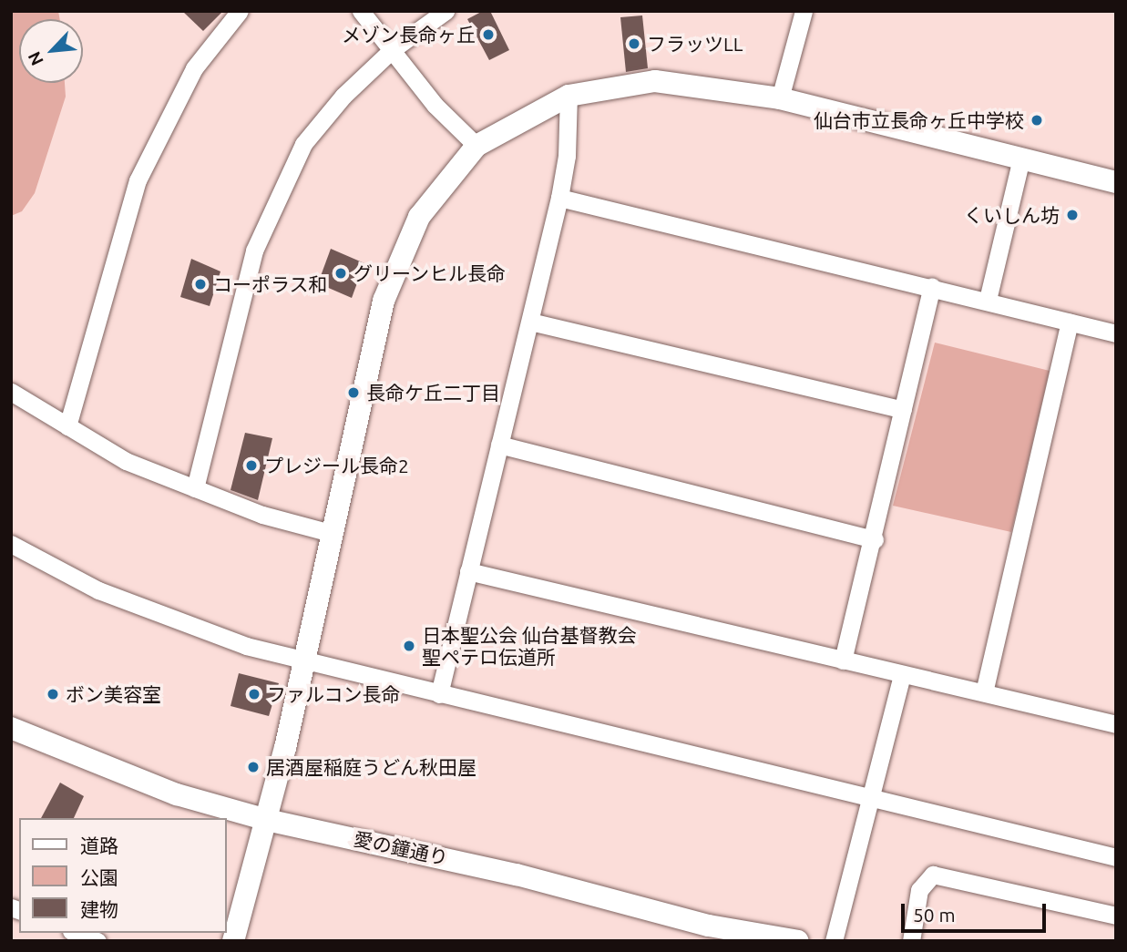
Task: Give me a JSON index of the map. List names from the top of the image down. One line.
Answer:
{"streets":{"street":["愛の鐘通り"]},"places":["メゾン長命ヶ丘","フラッツLL","仙台市立長命ヶ丘中学校","くいしん坊","グリーンヒル長命","コーポラス和","長命ケ丘二丁目","プレジール長命2","日本聖公会 仙台基督教会 聖ペテロ伝道所","ボン美容室","ファルコン長命","居酒屋稲庭うどん秋田屋"],"legend":["道路","公園","建物"],"scale_bar":"50 m","north":"bottom left"}
